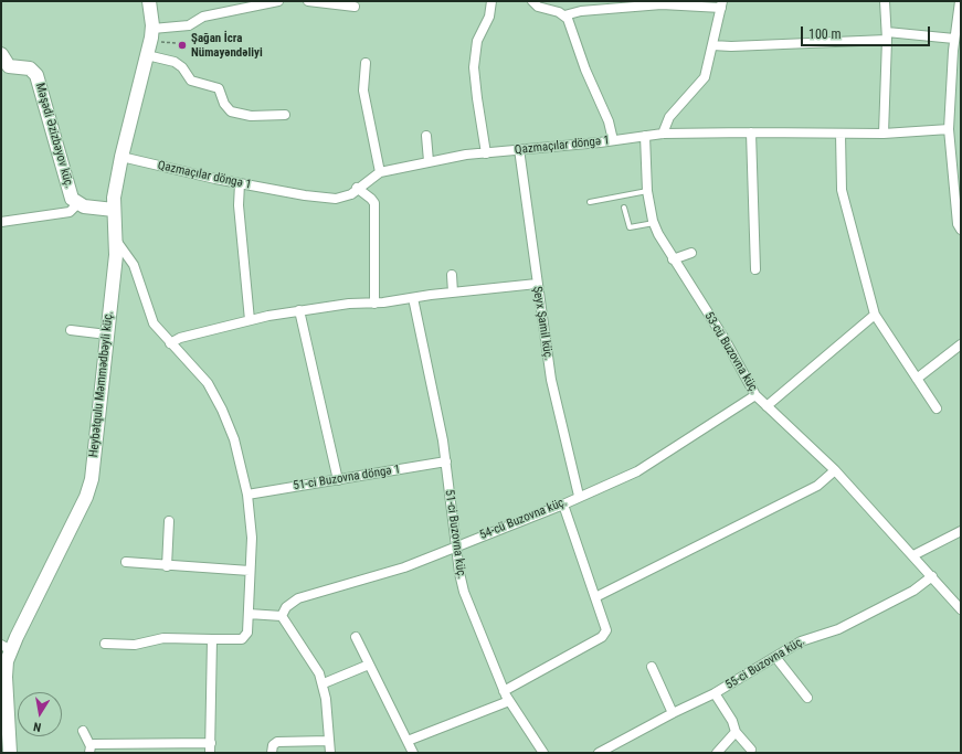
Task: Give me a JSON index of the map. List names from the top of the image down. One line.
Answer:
{"streets":{"street":["Məşədi Əzizbəyov küç.","Qazmaçılar döngə 1","Şeyx Şamil küç.","53-cü Buzovna küç.","Heybətqulu Məmmədbəyli küç.","51-ci Buzovna döngə 1","54-cü Buzovna küç.","51-ci Buzovna küç.","55-ci Buzovna küç."]},"crossings":[["Məşədi Əzizbəyov küç.","Heybətqulu Məmmədbəyli küç."],["Qazmaçılar döngə 1","Şeyx Şamil küç."],["Qazmaçılar döngə 1","53-cü Buzovna küç."],["Qazmaçılar döngə 1","Heybətqulu Məmmədbəyli küç."],["Şeyx Şamil küç.","54-cü Buzovna küç."],["53-cü Buzovna küç.","54-cü Buzovna küç."],["53-cü Buzovna küç.","55-ci Buzovna küç."],["51-ci Buzovna döngə 1","51-ci Buzovna küç."],["54-cü Buzovna küç.","51-ci Buzovna küç."]],"places":["Şağan İcra Nümayəndəliyi"],"scale_bar":"100 m","north":"bottom"}
